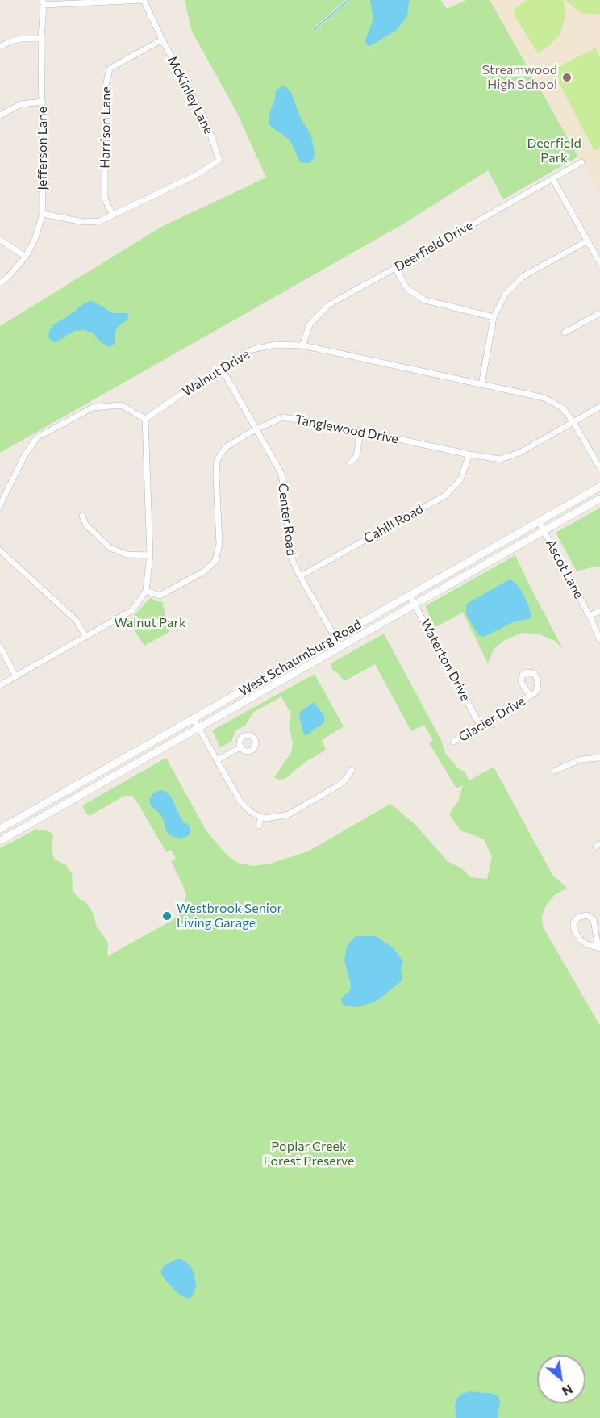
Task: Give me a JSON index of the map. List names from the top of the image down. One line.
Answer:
{"streets":{"main road":["West Schaumburg Road"],"street":["McKinley Lane","Harrison Lane","Jefferson Lane","Deerfield Drive","Walnut Drive","Tanglewood Drive","Center Road","Cahill Road","Ascot Lane","Waterton Drive","Glacier Drive"]},"crossings":[["McKinley Lane","Harrison Lane"],["McKinley Lane","Jefferson Lane"],["Deerfield Drive","Walnut Drive"],["Walnut Drive","Tanglewood Drive"],["Walnut Drive","Center Road"],["Tanglewood Drive","Center Road"],["Tanglewood Drive","Cahill Road"],["Center Road","Cahill Road"],["Center Road","West Schaumburg Road"],["Ascot Lane","West Schaumburg Road"],["West Schaumburg Road","Waterton Drive"],["Waterton Drive","Glacier Drive"]],"parks":["Deerfield Park","Walnut Park","Poplar Creek Forest Preserve"],"places":["Streamwood High School","Westbrook Senior Living Garage"],"north":"bottom right"}
